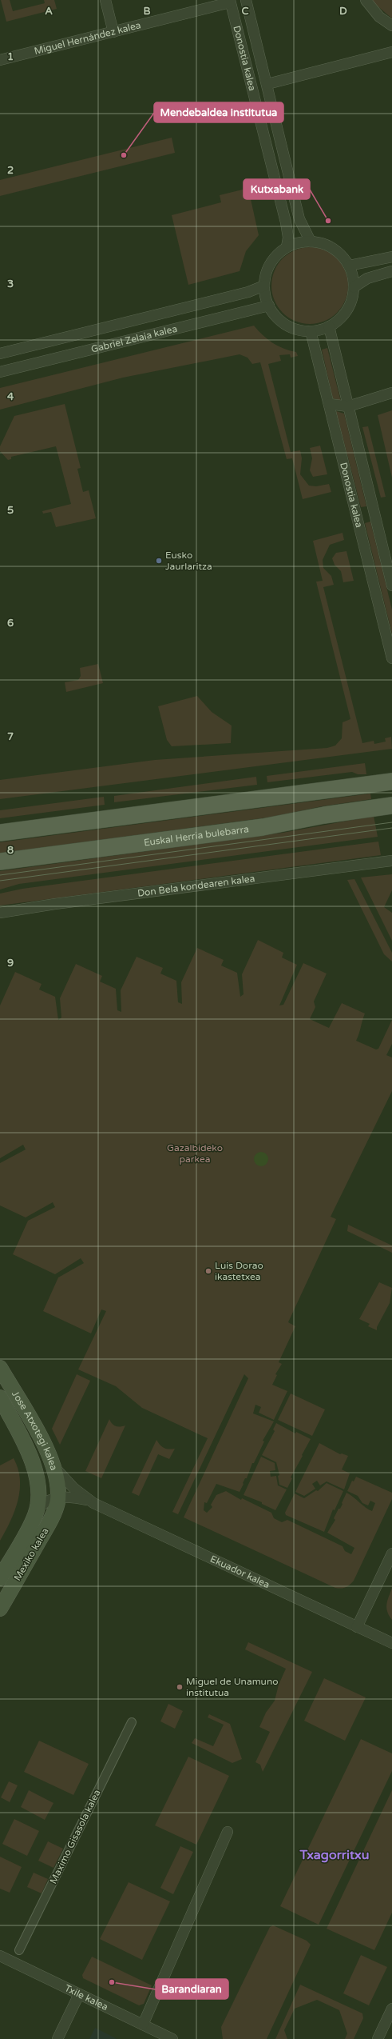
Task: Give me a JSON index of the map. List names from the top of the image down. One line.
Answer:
{"streets":{"main road":["Euskal Herria bulebarra","Jose Atxotegi kalea","Mexiko kalea"],"street":["Miguel Hernández kalea","Donostia kalea","Gabriel Zelaia kalea","Don Bela kondearen kalea","Ekuador kalea","Maximo Gisasola kalea","Txile kalea"]},"crossings":[["Miguel Hernández kalea","Donostia kalea"],["Donostia kalea","Gabriel Zelaia kalea"],["Jose Atxotegi kalea","Mexiko kalea"],["Jose Atxotegi kalea","Ekuador kalea"],["Mexiko kalea","Ekuador kalea"]],"districts":["Txagorritxu"],"parks":["Gazalbideko parkea"],"places":["Mendebaldea institutua","Kutxabank","Eusko Jaurlaritza","Luis Dorao ikastetxea","Miguel de Unamuno institutua","Barandiaran"],"grid":{"columns":["A","B","C","D"],"rows":["1","2","3","4","5","6","7","8","9"]}}
